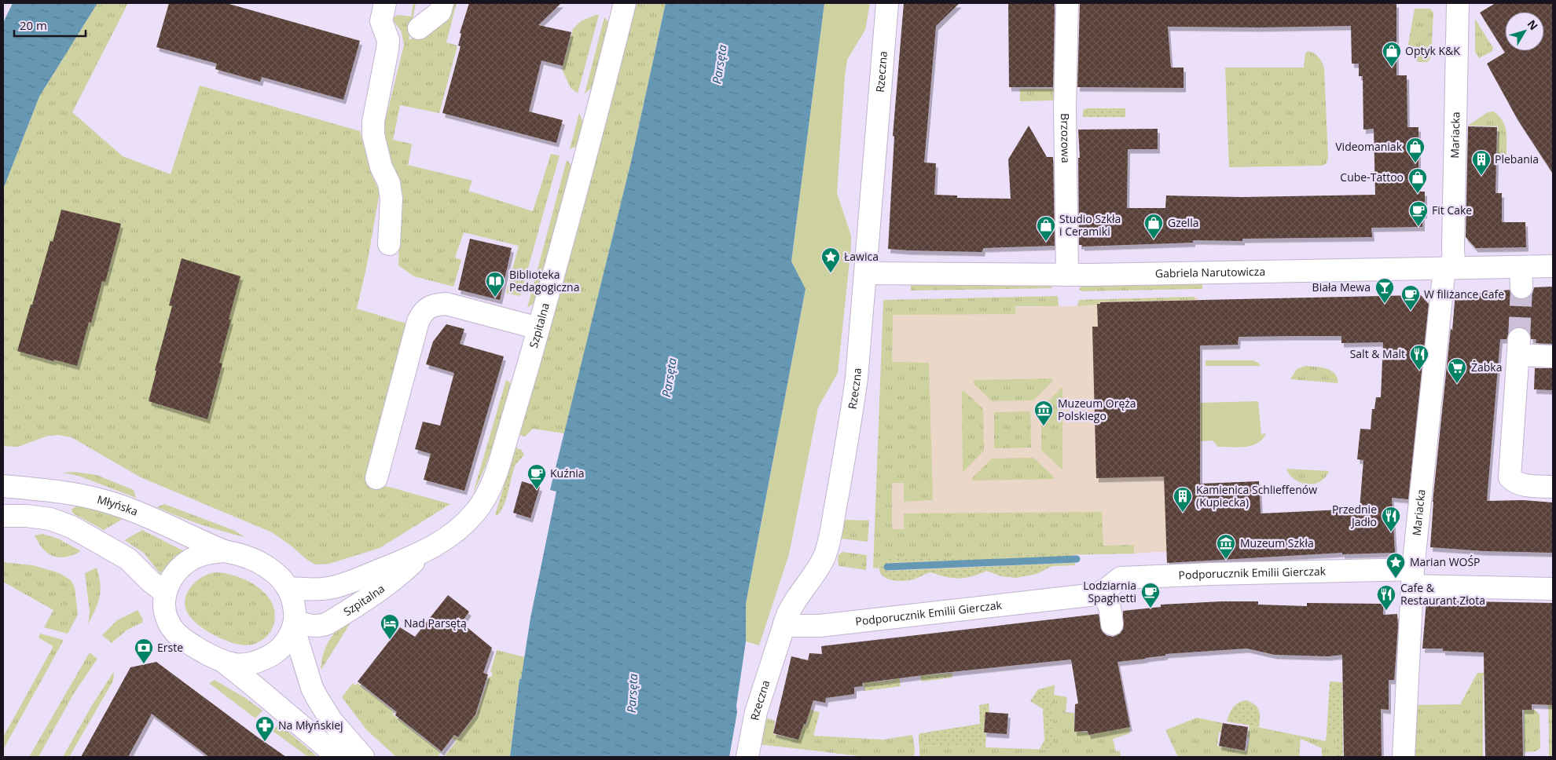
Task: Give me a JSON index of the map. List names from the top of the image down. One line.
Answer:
{"streets":{"street":["Rzeczna","Mariacka","Brzozowa","Gabriela Narutowicza","Szpitalna","Młyńska","Podporucznik Emilii Gierczak"]},"crossings":[["Rzeczna","Gabriela Narutowicza"],["Rzeczna","Podporucznik Emilii Gierczak"],["Mariacka","Gabriela Narutowicza"],["Mariacka","Podporucznik Emilii Gierczak"],["Brzozowa","Gabriela Narutowicza"],["Szpitalna","Młyńska"]],"water":["Parsęta"],"places":{"shop":["Optyk K&K","Videomaniak","Cube-Tattoo","Gzella","Studio Szkła i Ceramiki"],"building":["Plebania","Kamienica Schlieffenów (Kupiecka)"],"cafe":["Fit Cake","W filiżance Cafe","Kuźnia","Lodziarnia Spaghetti"],"place":["Ławica","Marian WOŚP"],"library":["Biblioteka Pedagogiczna"],"bar":["Biała Mewa"],"restaurant":["Salt & Malt","Przednie Jadło","Cafe & Restaurant Złota"],"supermarket":["Żabka"],"museum":["Muzeum Oręża Polskiego","Muzeum Szkła"],"hotel":["Nad Parsętą"],"bank":["Erste"],"pharmacy":["Na Młyńskiej"]},"scale_bar":"20 m","north":"top right"}
